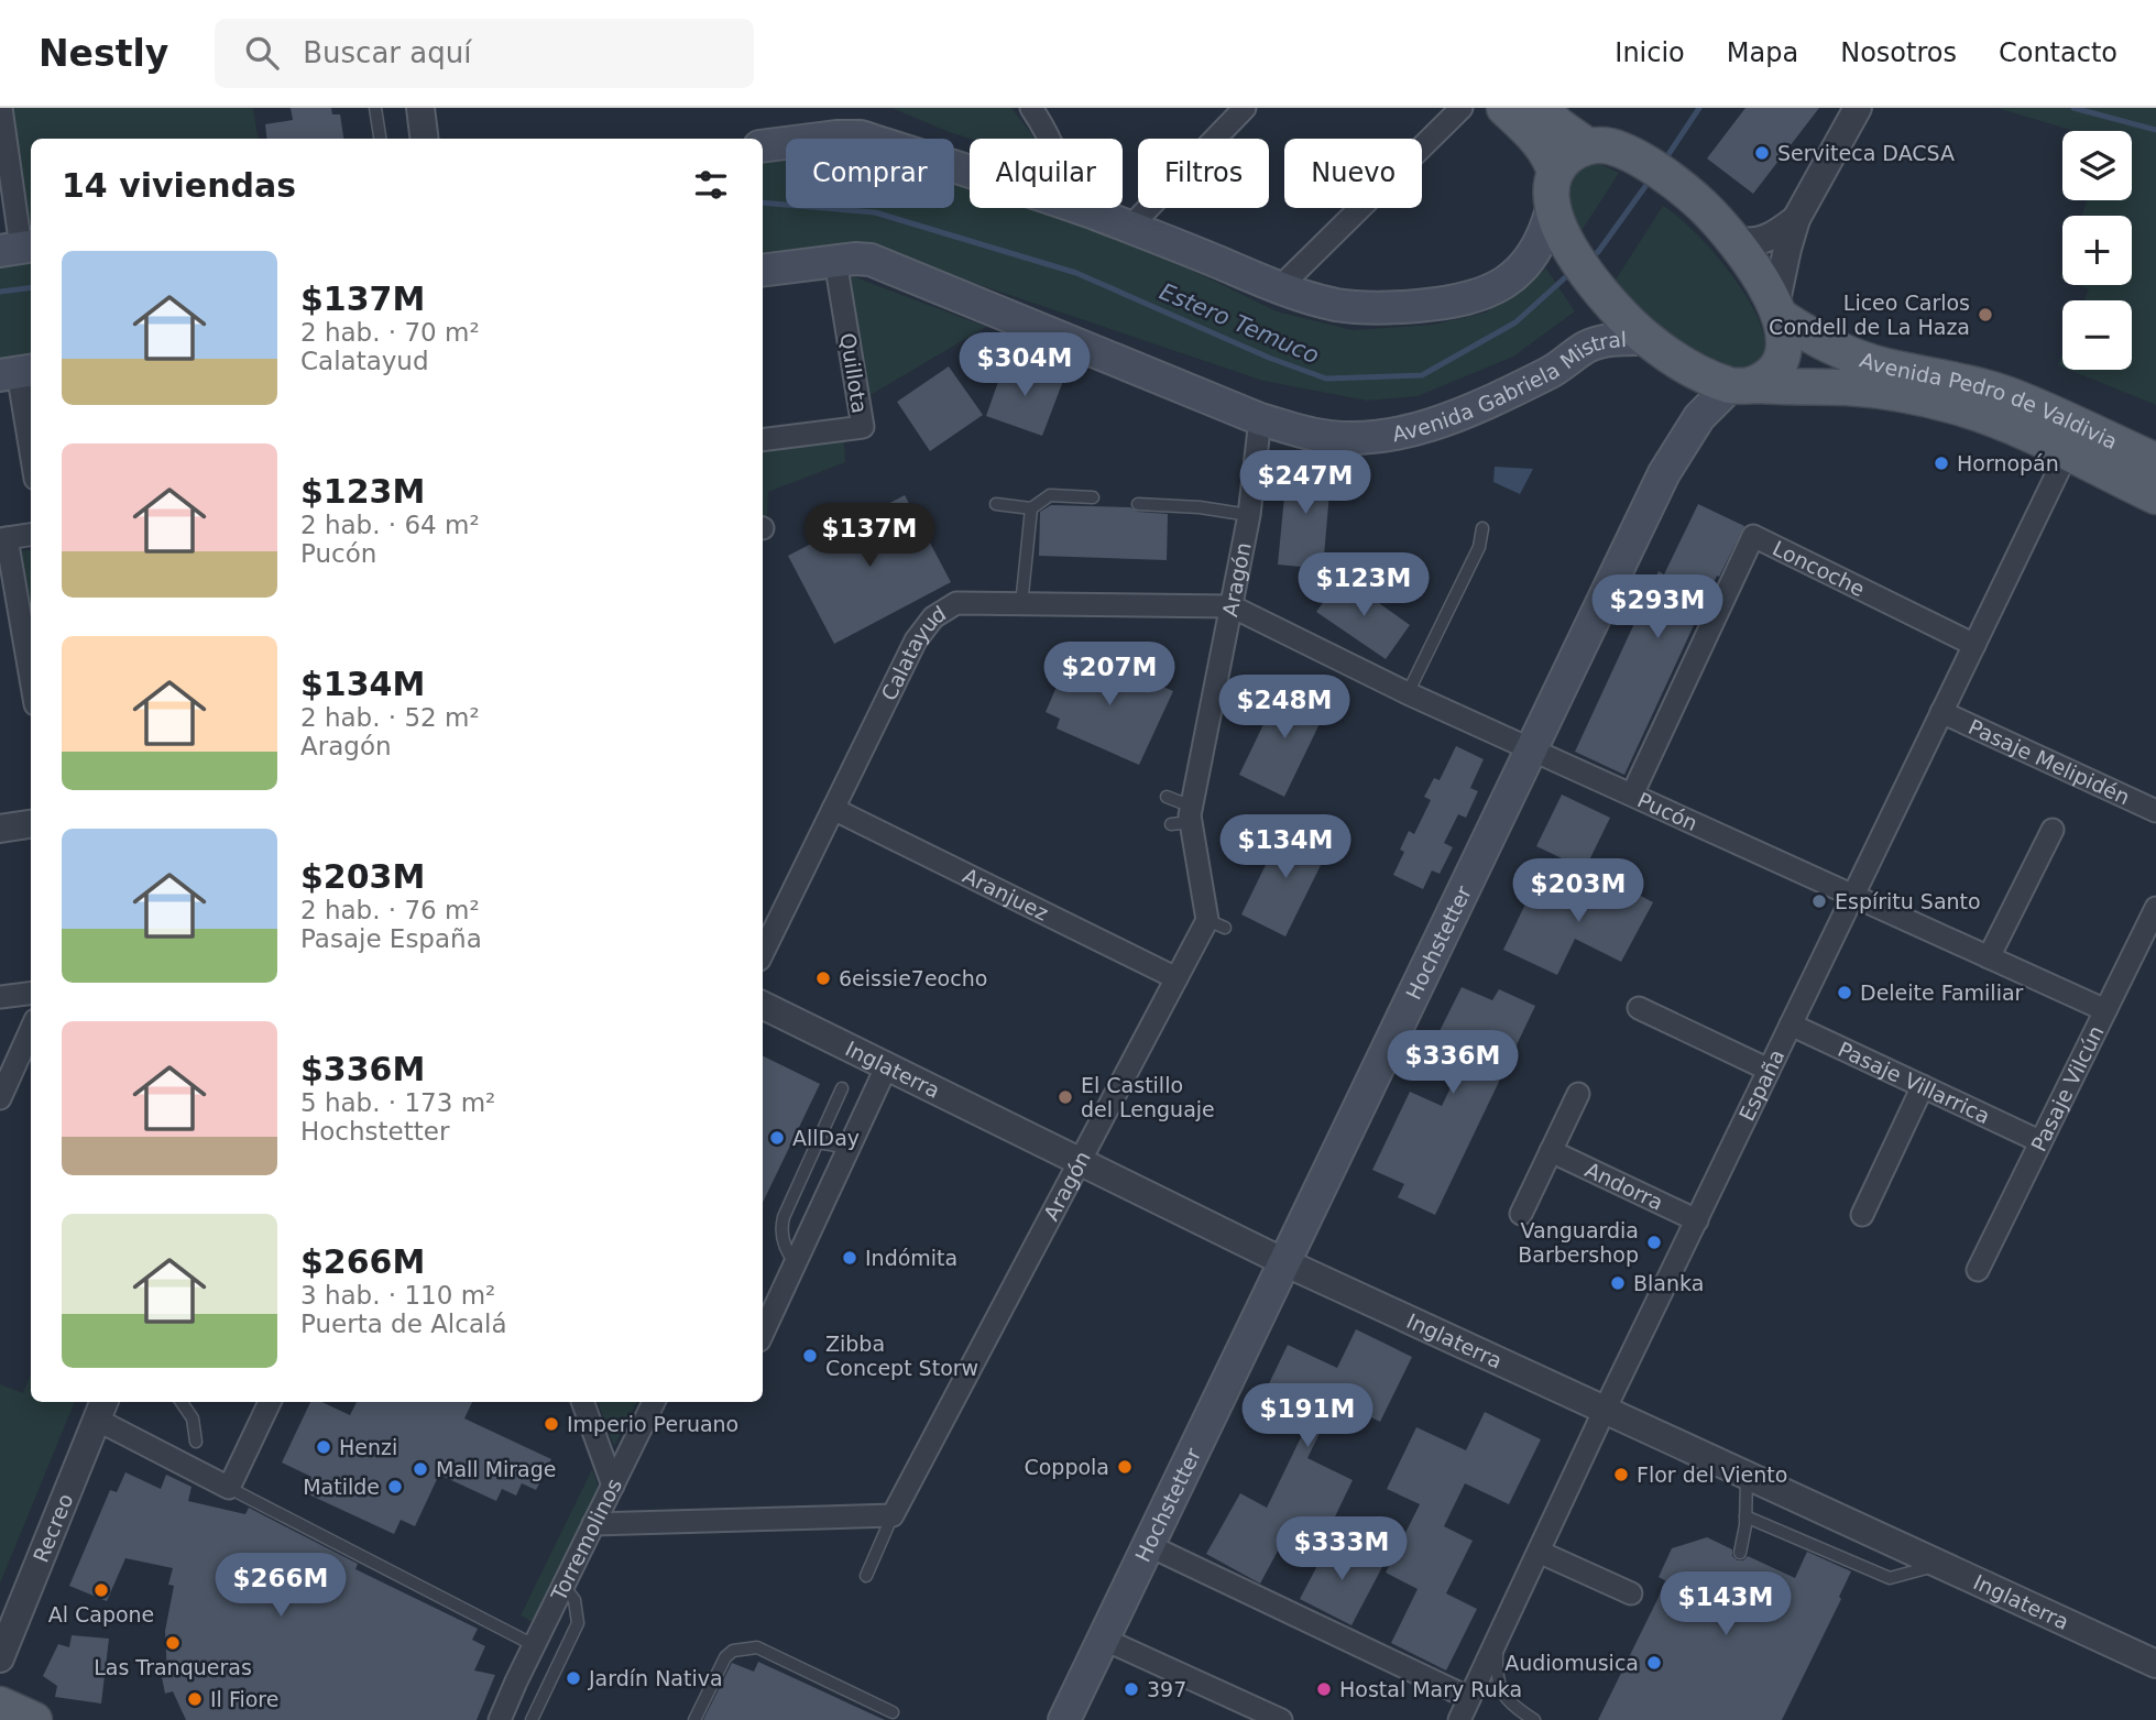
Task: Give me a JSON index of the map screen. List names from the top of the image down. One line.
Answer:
{"streets":{"main road":["Avenida Gabriela Mistral","Avenida Pedro de Valdivia","Hochstetter"],"street":["Quillota","Loncoche","Aragón","Calatayud","Pasaje Melipidén","Pucón","Aranjuez","Inglaterra","Pasaje Villarrica","España","Pasaje Vilcún","Andorra","Recreo","Torremolinos"]},"crossings":[["Quillota","Avenida Gabriela Mistral"],["Avenida Gabriela Mistral","Avenida Pedro de Valdivia"],["Avenida Gabriela Mistral","Aragón"],["Avenida Pedro de Valdivia","Hochstetter"],["Avenida Pedro de Valdivia","España"],["Loncoche","Pucón"],["Loncoche","España"],["Aragón","Calatayud"],["Aragón","Pucón"],["Aragón","Aranjuez"],["Aragón","Inglaterra"],["Calatayud","Pucón"],["Calatayud","Aranjuez"],["Pasaje Melipidén","España"],["Pucón","Hochstetter"],["Pucón","España"],["Pucón","Pasaje Vilcún"],["Hochstetter","Inglaterra"],["Inglaterra","España"],["Pasaje Villarrica","España"],["Pasaje Villarrica","Pasaje Vilcún"],["España","Andorra"]],"water":["Estero Temuco"],"places":["Serviteca DACSA","Liceo Carlos Condell de La Haza","Hornopán","Espíritu Santo","6eissie7eocho","Deleite Familiar","El Castillo del Lenguaje","AllDay","Vanguardia Barbershop","Indómita","Blanka","Zibba Concept Storw","Imperio Peruano","Henzi","Coppola","Mall Mirage","Flor del Viento","Matilde","Al Capone","Las Tranqueras","Audiomusica","Jardín Nativa","397","Hostal Mary Ruka","Il Fiore"],"page":{"header":"Nestly","search":"Buscar aquí","nav":["Inicio","Mapa","Nosotros","Contacto"],"map_buttons":["+","−"],"chip":["Comprar","Alquilar","Filtros","Nuevo"],"heading":"14 viviendas","list":[{"name":"$137M","note":"2 hab. · 70 m² · Calatayud"},{"name":"$123M","note":"2 hab. · 64 m² · Pucón"},{"name":"$134M","note":"2 hab. · 52 m² · Aragón"},{"name":"$203M","note":"2 hab. · 76 m² · Pasaje España"},{"name":"$336M","note":"5 hab. · 173 m² · Hochstetter"},{"name":"$266M","note":"3 hab. · 110 m² · Puerta de Alcalá"}],"price":["$304M","$247M","$137M","$123M","$293M","$207M","$248M","$134M","$203M","$336M","$191M","$333M","$266M","$143M"]}}
